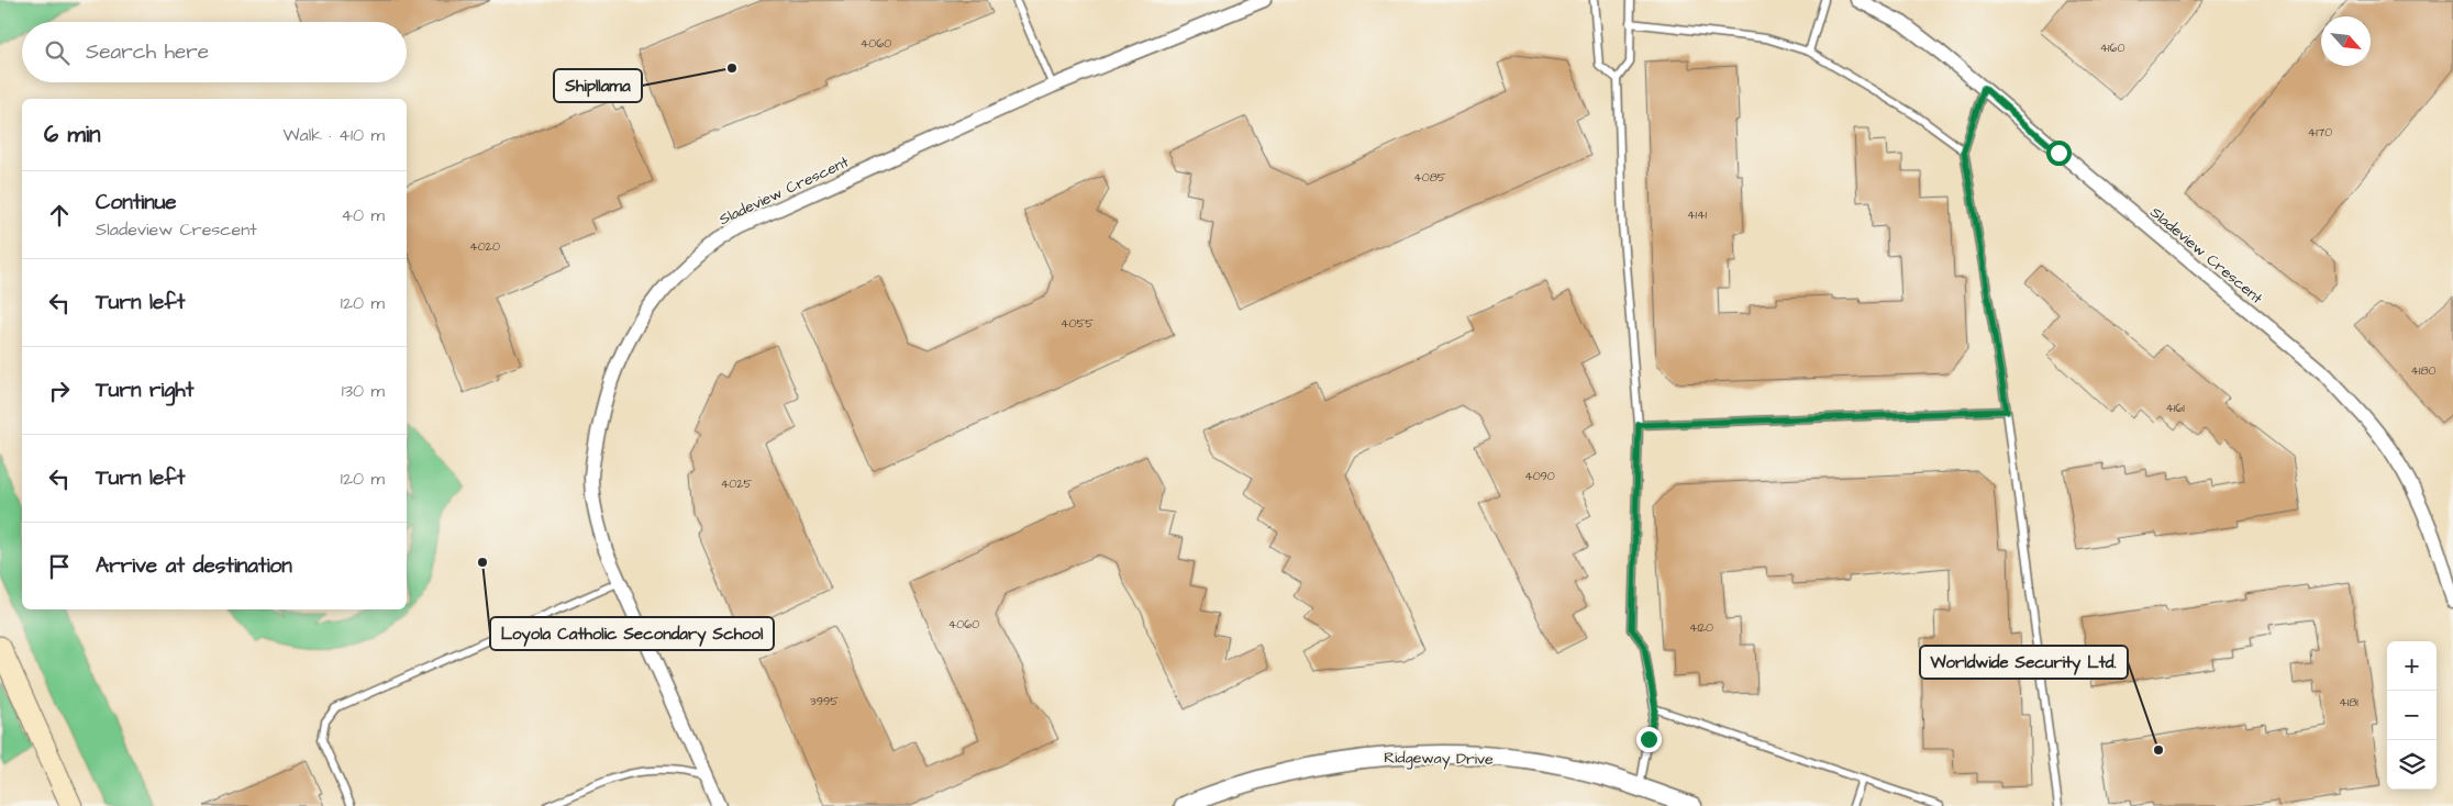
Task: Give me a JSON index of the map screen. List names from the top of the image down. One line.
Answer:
{"streets":{"street":["Sladeview Crescent","Ridgeway Drive"]},"places":["Shipllama","Loyola Catholic Secondary School","Worldwide Security Ltd."],"house_numbers":["4060","4160","4170","4085","4141","4020","4055","4180","4161","4090","4025","4060","4120","3995","4181"],"north":"bottom right","page":{"search":"Search here","heading":["6 min","Walk · 410 m"],"list":[["Continue","Sladeview Crescent","40 m"],["Turn left","120 m"],["Turn right","130 m"],["Turn left","120 m"],"Arrive at destination"],"map_buttons":["+","−"]}}
